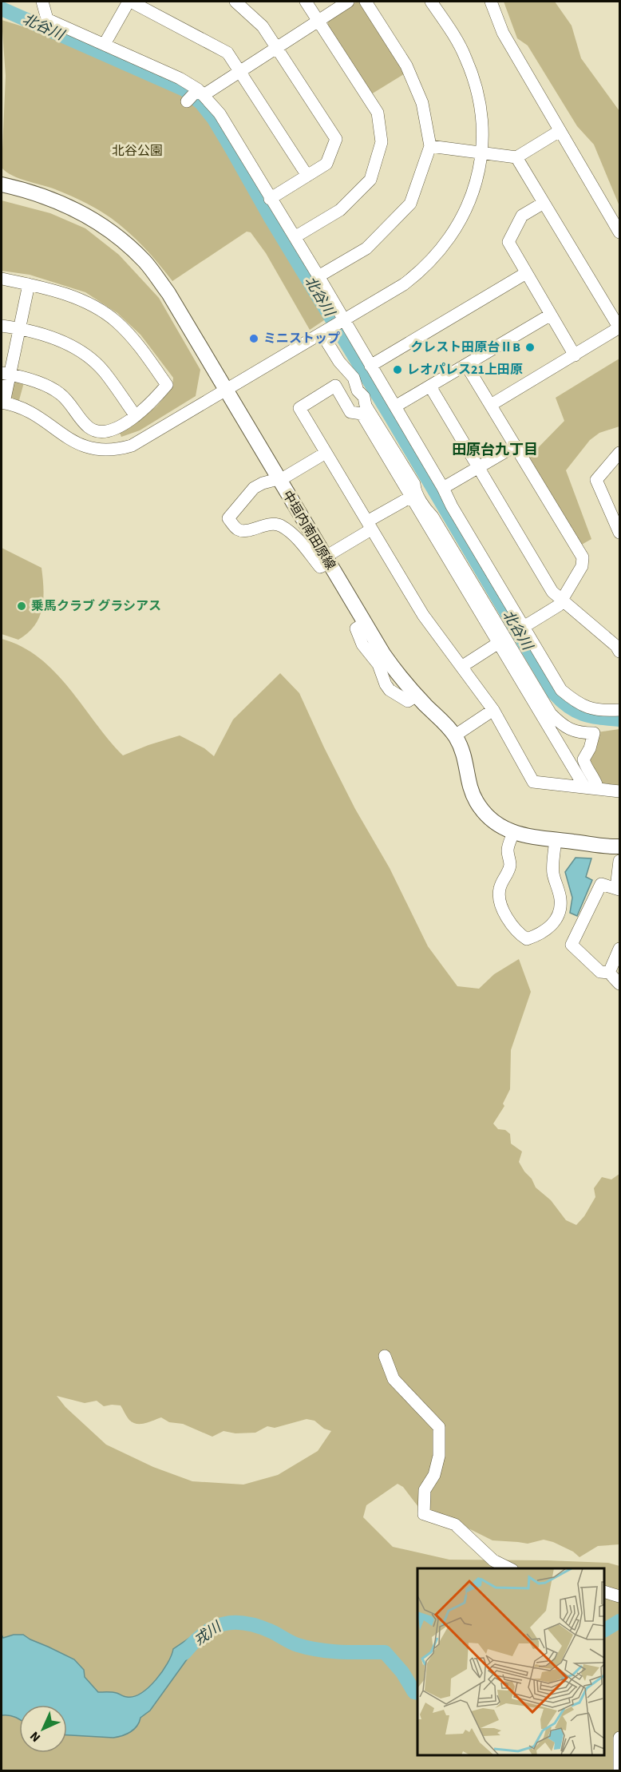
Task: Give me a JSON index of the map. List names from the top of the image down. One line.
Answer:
{"streets":{"main road":["中垣内南田原線"]},"districts":["田原台九丁目"],"water":["北谷川","戎川"],"parks":["北谷公園"],"places":["ミニストップ","クレスト田原台ⅡB","レオパレス21上田原","乗馬クラブ グラシアス"],"north":"bottom left"}
